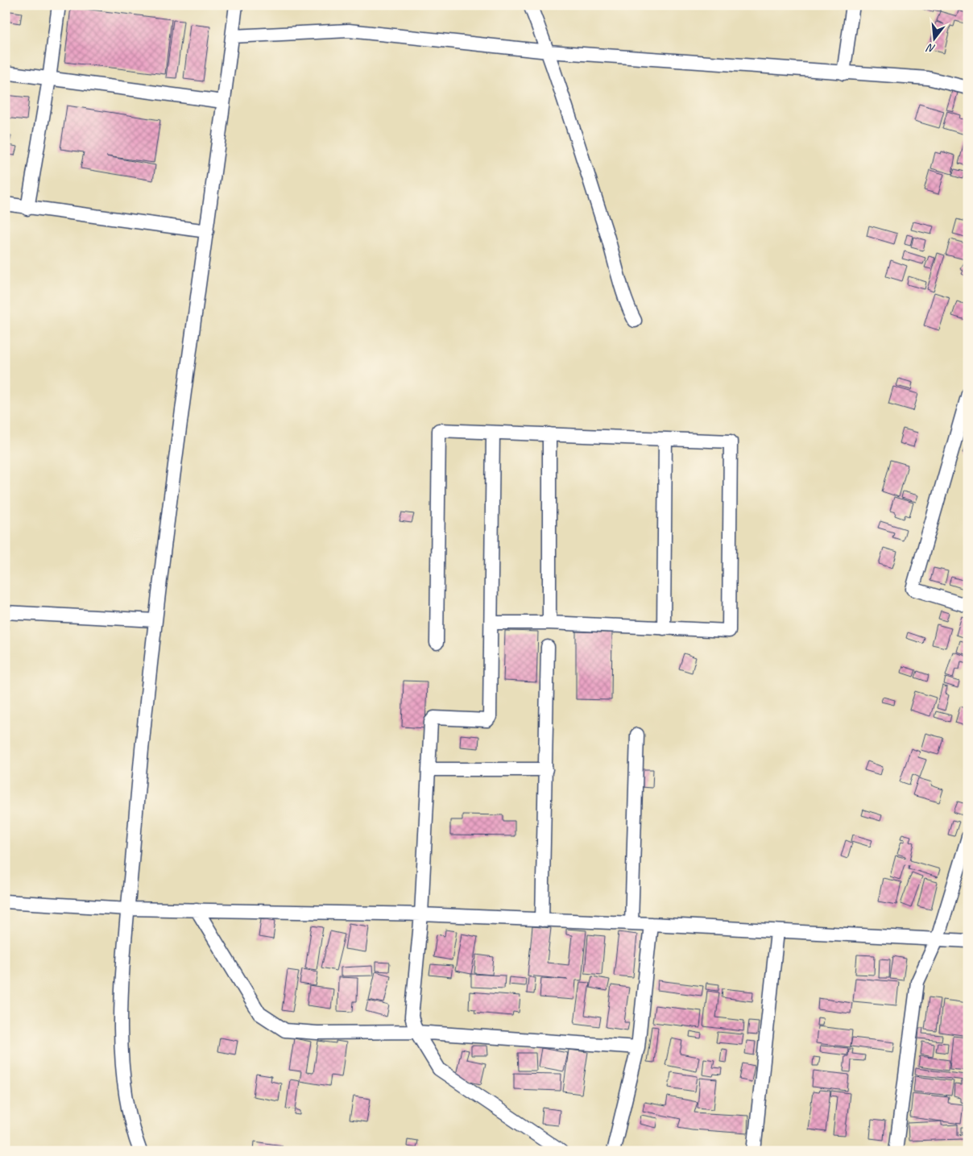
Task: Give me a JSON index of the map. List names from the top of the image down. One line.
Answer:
{"north":"bottom"}
